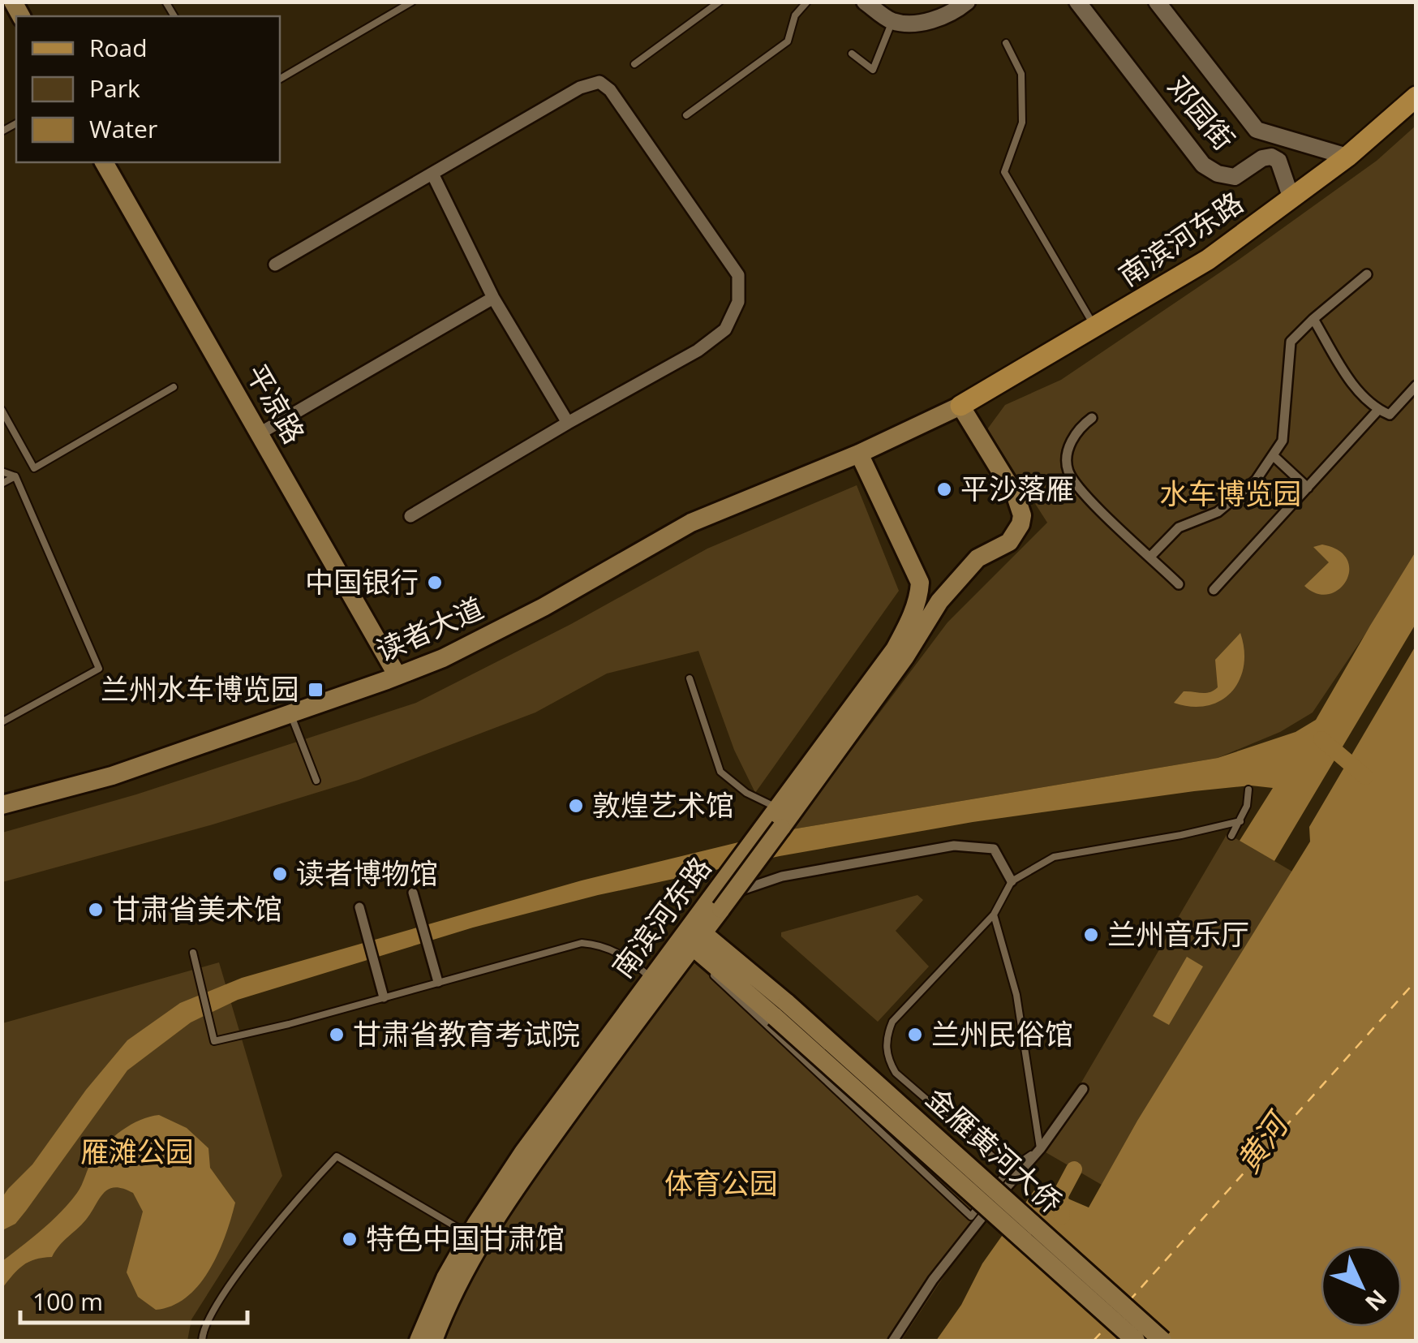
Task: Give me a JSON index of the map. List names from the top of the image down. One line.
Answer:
{"streets":{"main road":["南滨河东路","平凉路","读者大道","金雁黄河大侨"],"street":["邓园街"]},"crossings":[["邓园街","南滨河东路"],["南滨河东路","读者大道"],["平凉路","读者大道"]],"water":["黄河"],"parks":["水车博览园","雁滩公园","体育公园"],"places":{"other":["平沙落雁","中国银行","敦煌艺术馆","读者博物馆","甘肃省美术馆","兰州音乐厅","甘肃省教育考试院","兰州民俗馆","特色中国甘肃馆"],"transit":["兰州水车博览园"]},"legend":["Road","Park","Water"],"scale_bar":"100 m","north":"bottom right"}
